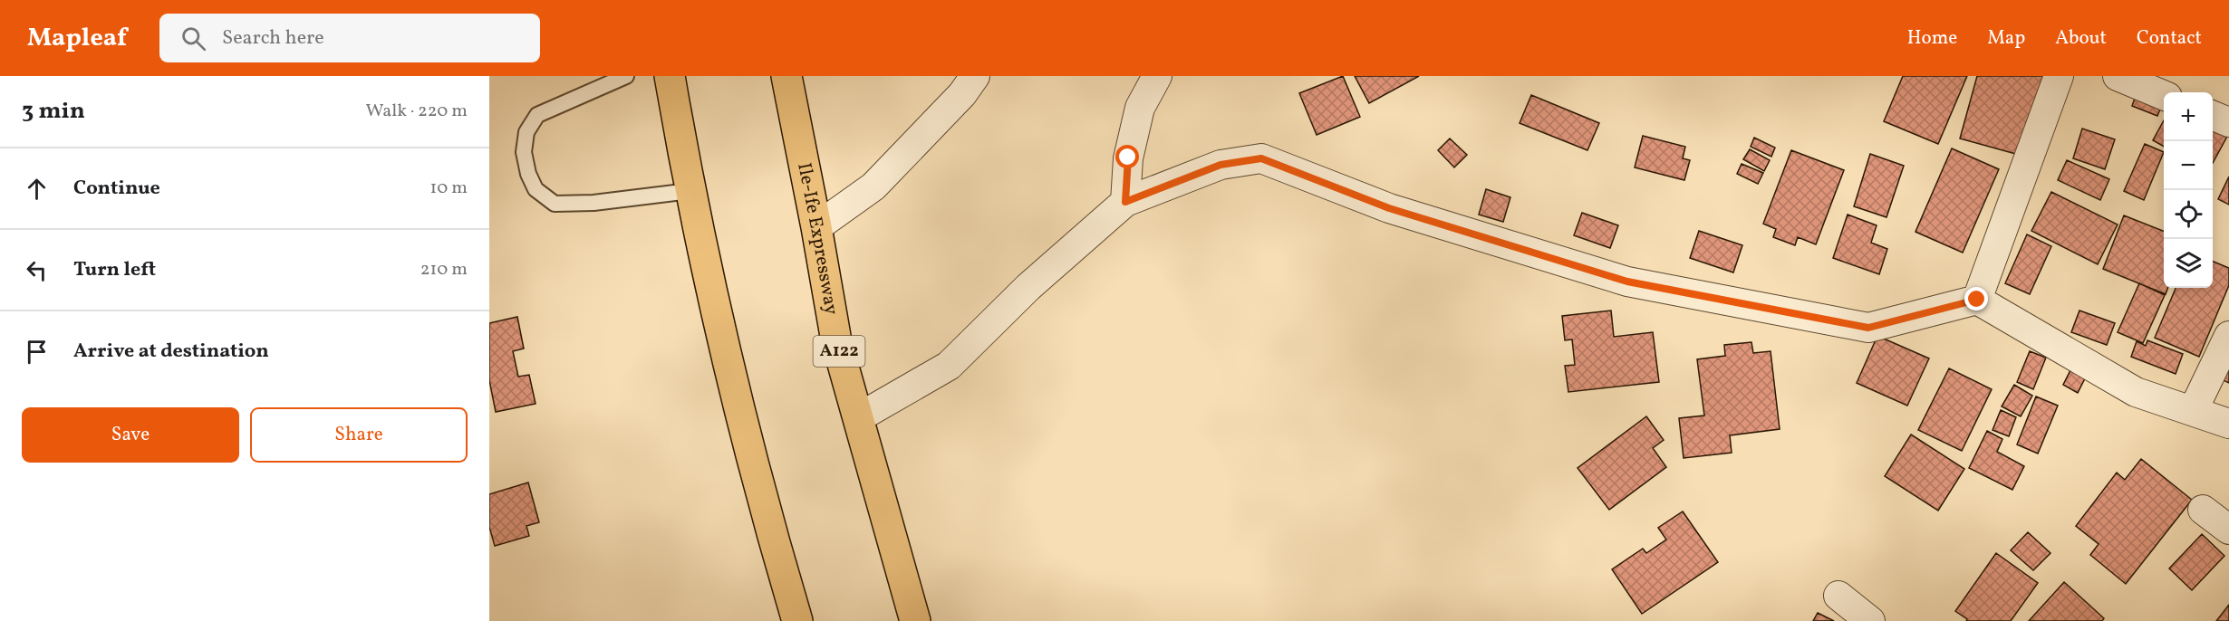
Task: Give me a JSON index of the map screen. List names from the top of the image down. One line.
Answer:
{"streets":{"highway":["Ile-Ife Expressway","A122"]},"page":{"header":"Mapleaf","search":"Search here","nav":["Home","Map","About","Contact"],"heading":["3 min","Walk · 220 m"],"map_buttons":["+","−"],"list":[["Continue","10 m"],["Turn left","210 m"],"Arrive at destination"],"buttons":["Save","Share"]}}
